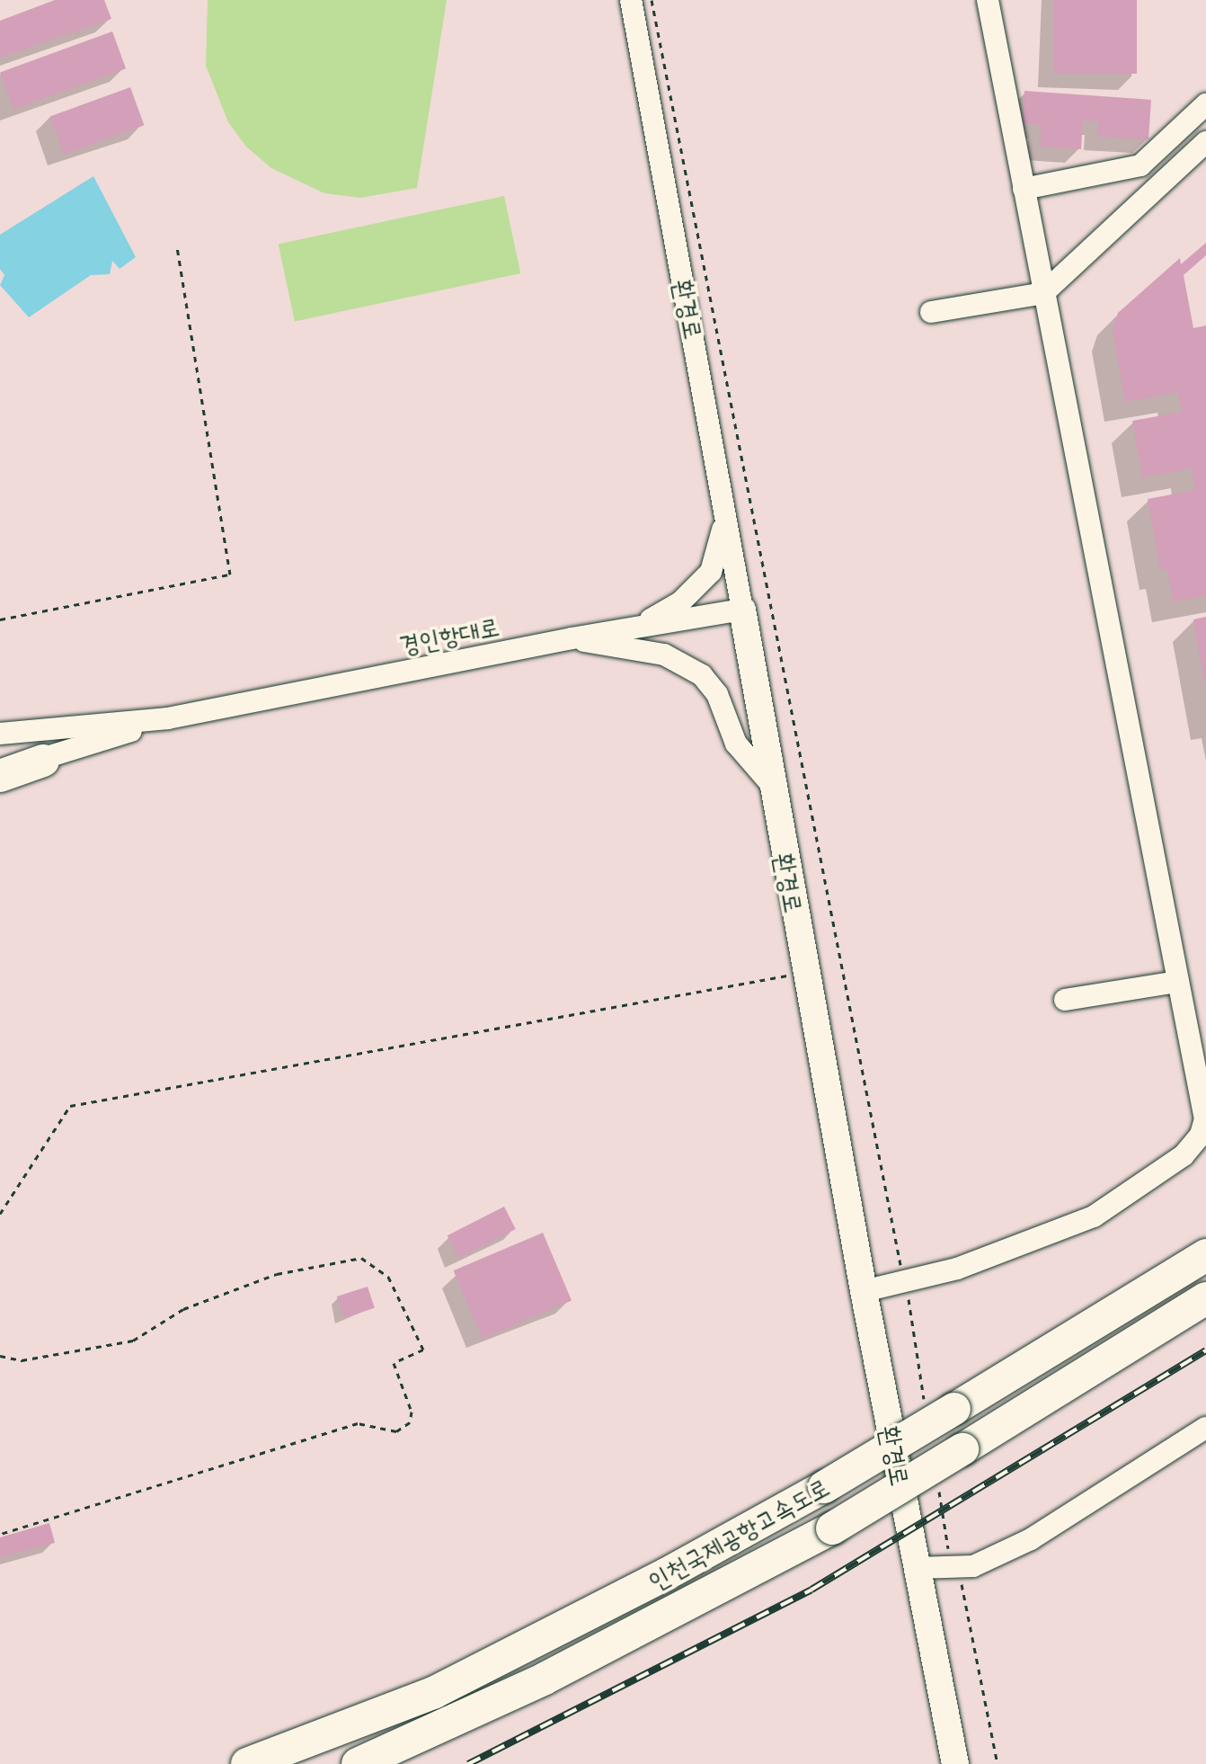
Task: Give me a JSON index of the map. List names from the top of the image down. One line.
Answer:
{"streets":{"highway":["인천국제공항고속도로"],"main road":["환경로"],"street":["경인항대로"]},"crossings":[["환경로","경인항대로"]]}
